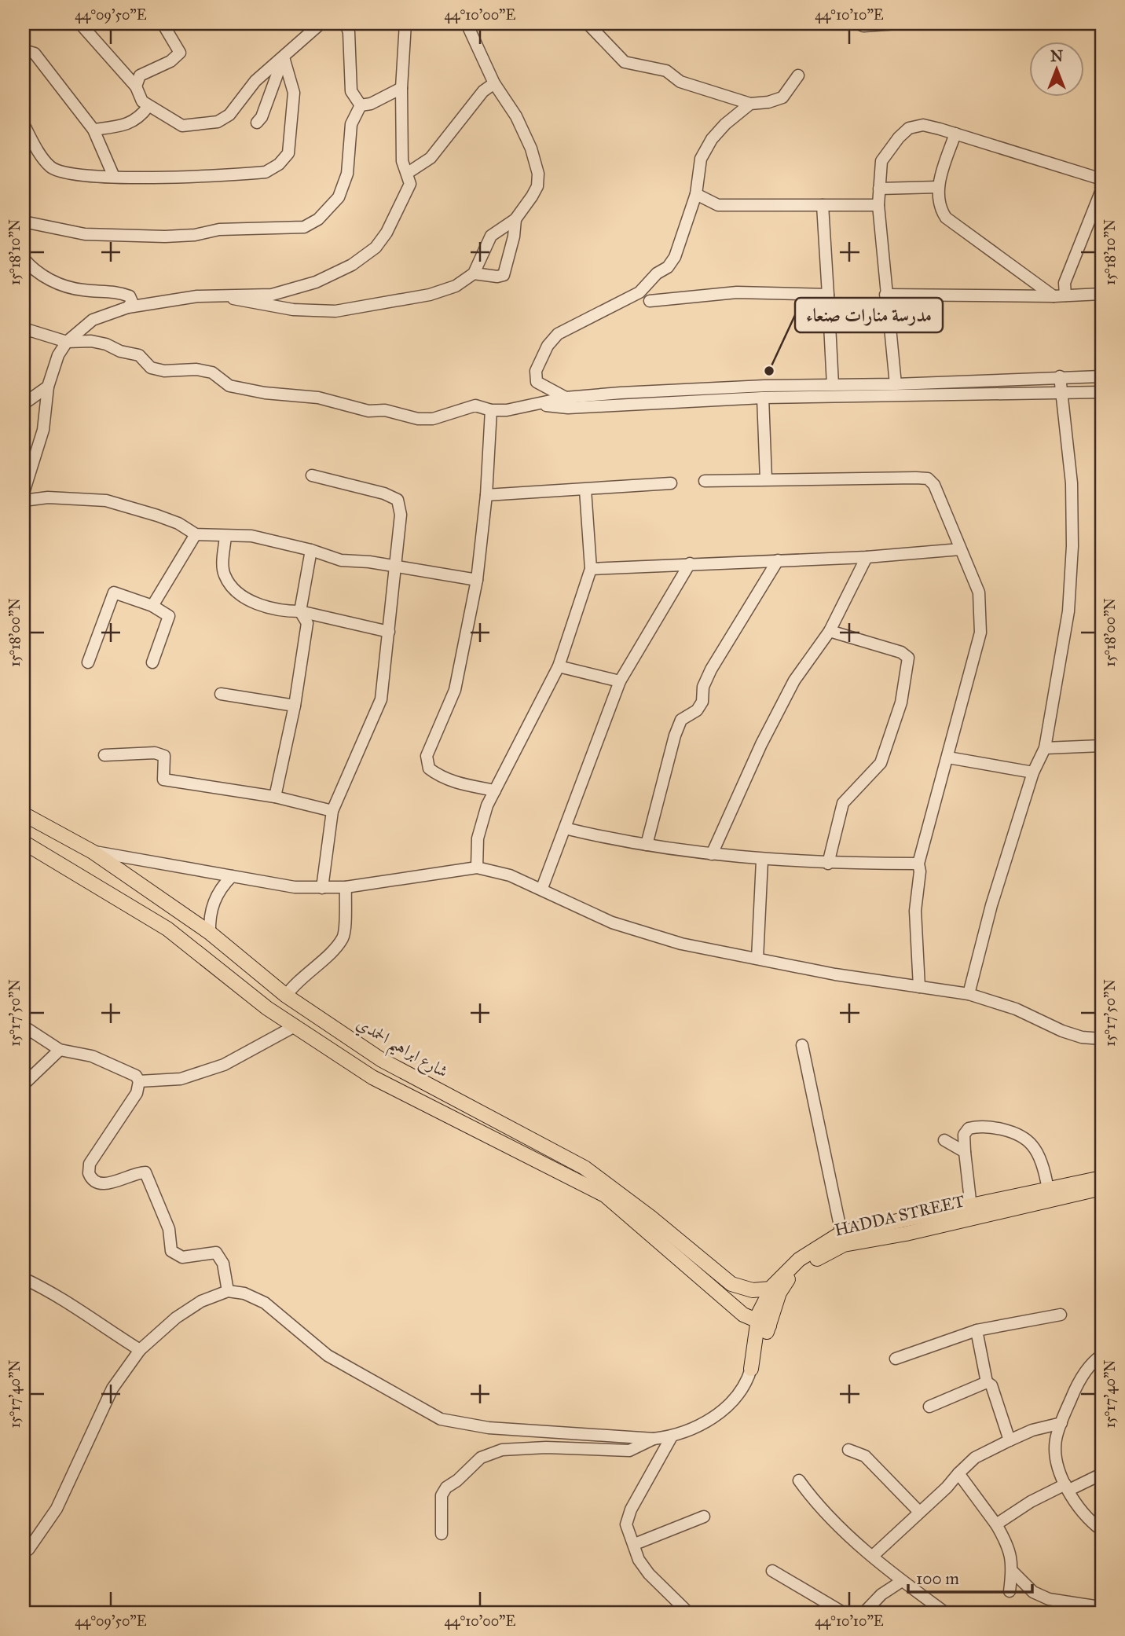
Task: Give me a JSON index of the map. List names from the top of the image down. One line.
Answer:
{"streets":{"main road":["شارع ابراهيم الحمدي","HADDA STREET"]},"crossings":[["شارع ابراهيم الحمدي","HADDA STREET"]],"places":["مدرسة منارات صنعاء"],"scale_bar":"100 m","north":"top","coordinates":["44°09'50\"E","44°10'00\"E","44°10'10\"E","15°18'10\"N","15°18'00\"N","15°17'50\"N","15°17'40\"N"]}
